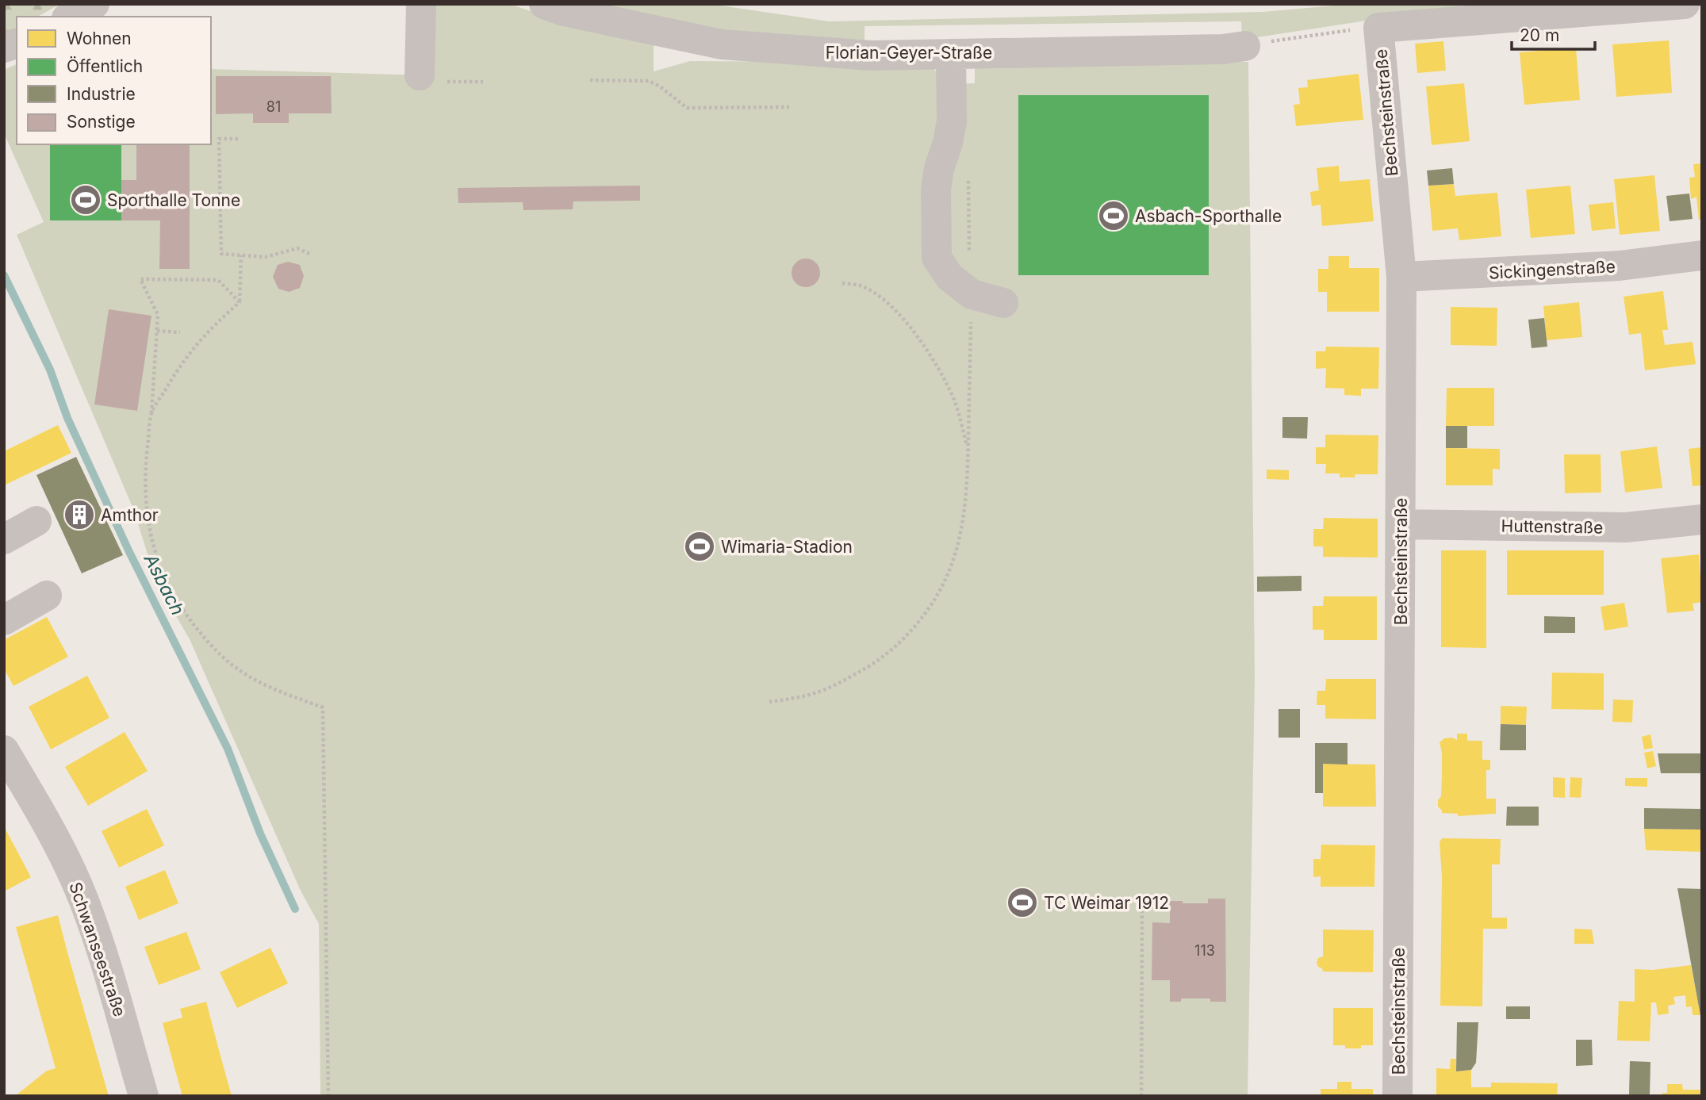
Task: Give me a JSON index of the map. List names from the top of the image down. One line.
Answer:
{"streets":{"street":["Florian-Geyer-Straße","Bechsteinstraße","Sickingenstraße","Huttenstraße","Schwanseestraße"]},"crossings":[["Bechsteinstraße","Sickingenstraße"],["Bechsteinstraße","Huttenstraße"]],"water":["Asbach"],"places":{"sports":["Sporthalle Tonne","Asbach-Sporthalle","Wimaria-Stadion","TC Weimar 1912"],"building":["Amthor"]},"house_numbers":["81","113"],"legend":["Wohnen","Öffentlich","Industrie","Sonstige"],"scale_bar":"20 m"}
